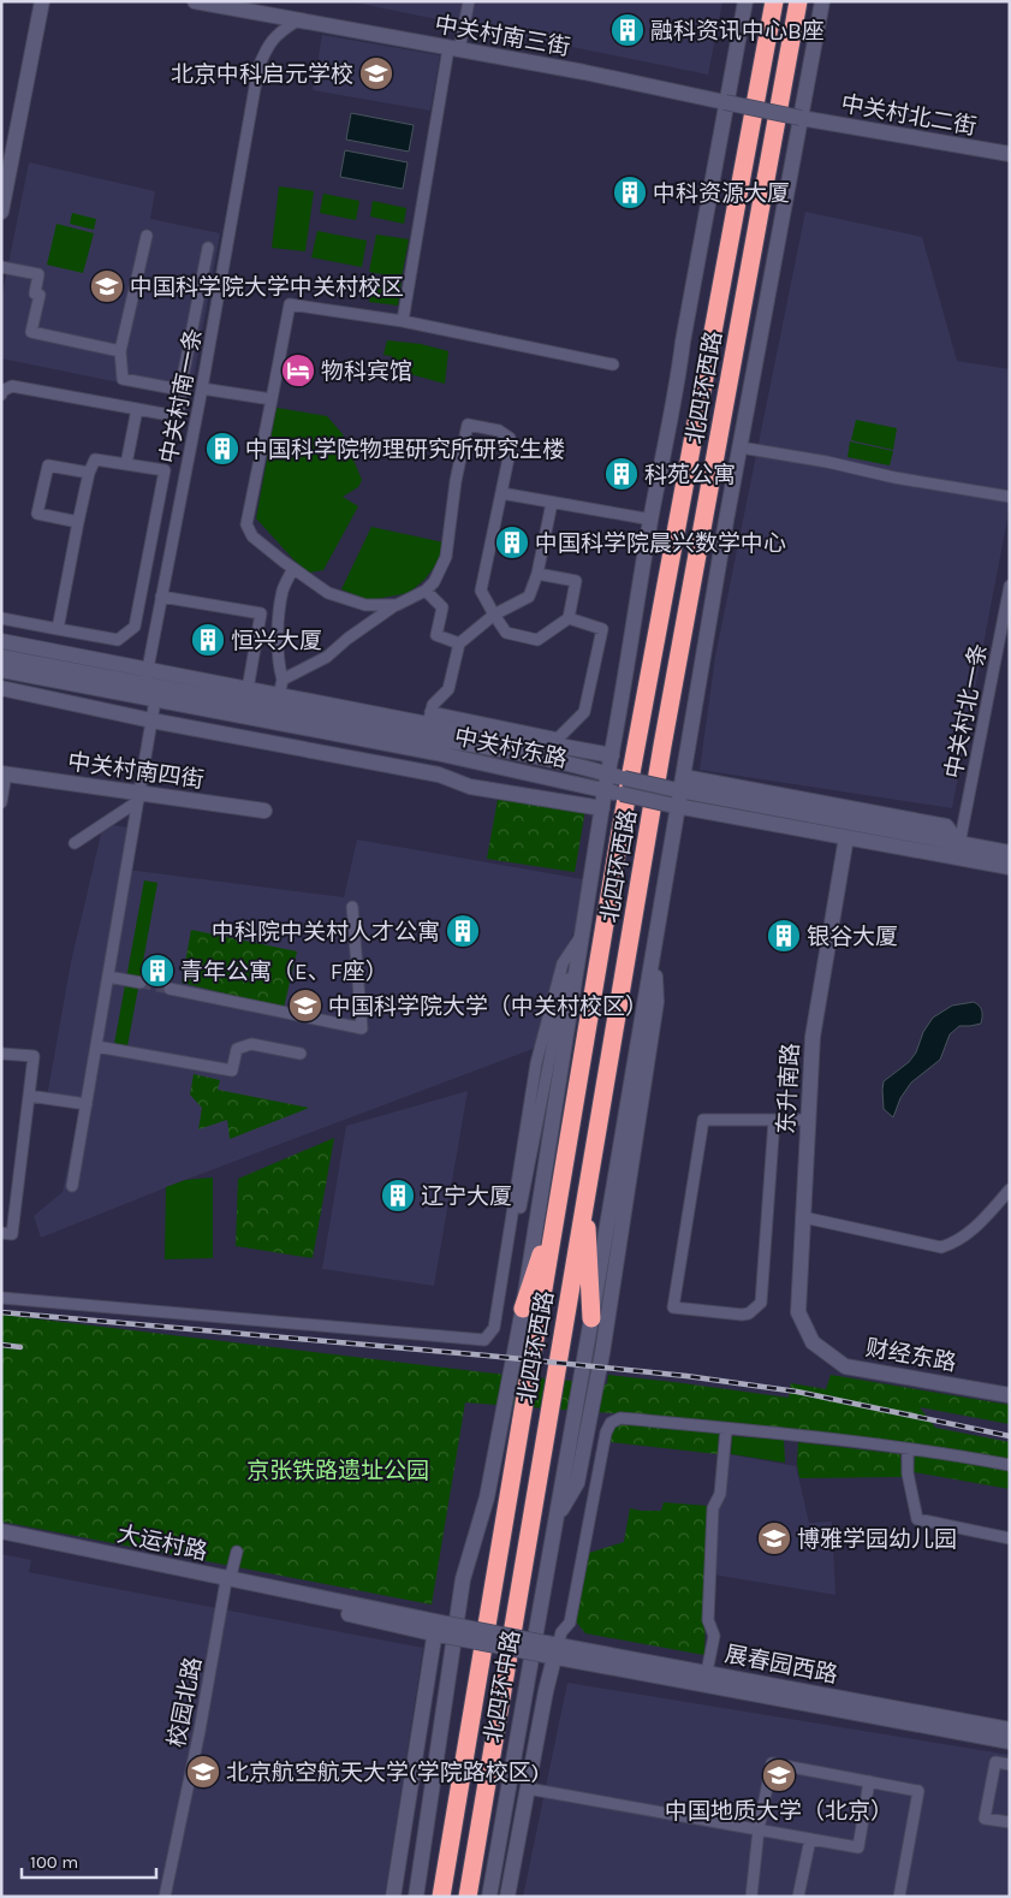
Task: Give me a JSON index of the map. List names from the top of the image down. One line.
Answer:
{"streets":{"highway":["北四环西路","北四环中路"],"street":["中关村南三街","中关村北二街","中关村南一条","中关村北一条","中关村东路","中关村南四街","东升南路","财经东路","大运村路","展春园西路","校园北路"]},"crossings":[["中关村南三街","中关村北二街"],["中关村南三街","北四环西路"],["中关村南三街","中关村南一条"],["中关村北二街","北四环西路"],["北四环西路","中关村东路"],["北四环西路","北四环中路"],["中关村南一条","中关村东路"],["中关村北一条","中关村东路"],["中关村东路","东升南路"],["东升南路","财经东路"],["大运村路","展春园西路"],["大运村路","校园北路"]],"parks":["京张铁路遗址公园"],"places":{"building":["融科资讯中心B座","中科资源大厦","中国科学院物理研究所研究生楼","科苑公寓","中国科学院晨兴数学中心","恒兴大厦","中科院中关村人才公寓","银谷大厦","青年公寓（E、F座）","辽宁大厦"],"school or university":["北京中科启元学校","中国科学院大学中关村校区","中国科学院大学（中关村校区）","博雅学园幼儿园","北京航空航天大学(学院路校区)","中国地质大学（北京）"],"hotel":["物科宾馆"]},"scale_bar":"100 m"}
